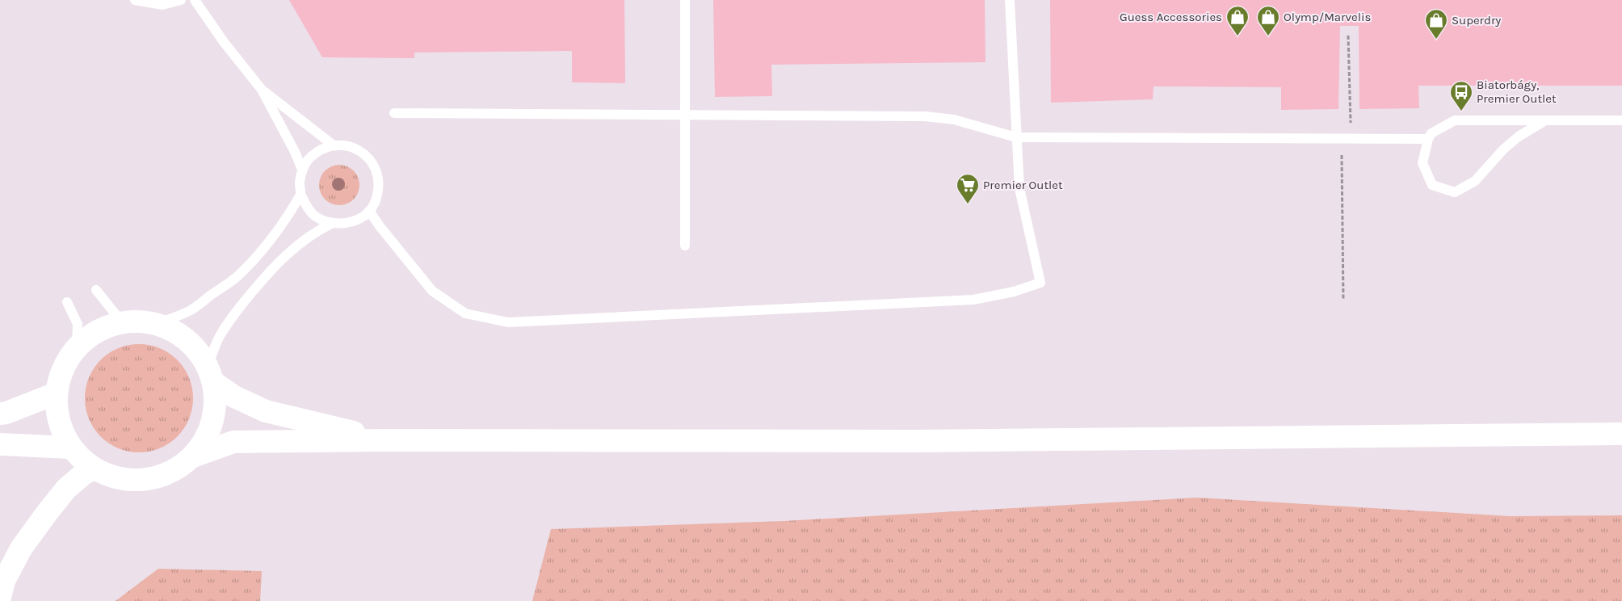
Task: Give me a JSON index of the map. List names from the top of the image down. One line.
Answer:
{"places":{"shop":["Guess Accessories","Olymp/Marvelis","Superdry"],"bus stop":["Biatorbágy, Premier Outlet"],"supermarket":["Premier Outlet"]}}
